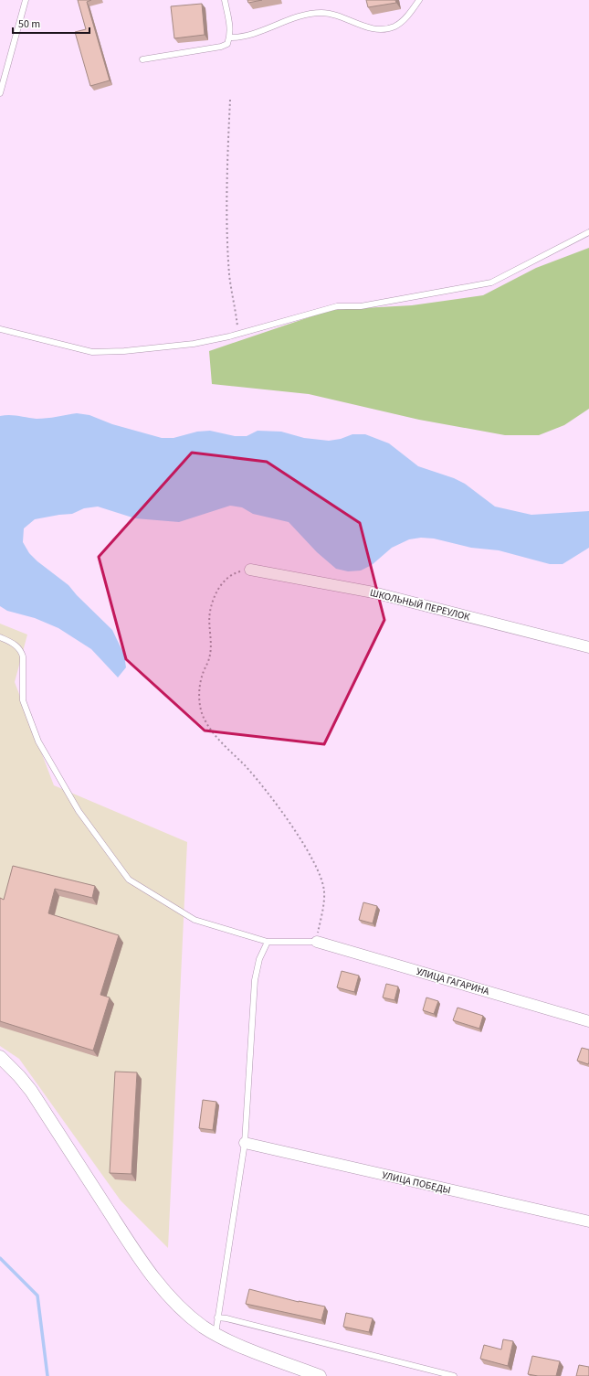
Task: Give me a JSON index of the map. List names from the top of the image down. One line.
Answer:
{"streets":{"street":["ШКОЛЬНЫЙ ПЕРЕУЛОК","УЛИЦА ГАГАРИНА","УЛИЦА ПОБЕДЫ"]},"scale_bar":"50 m"}
